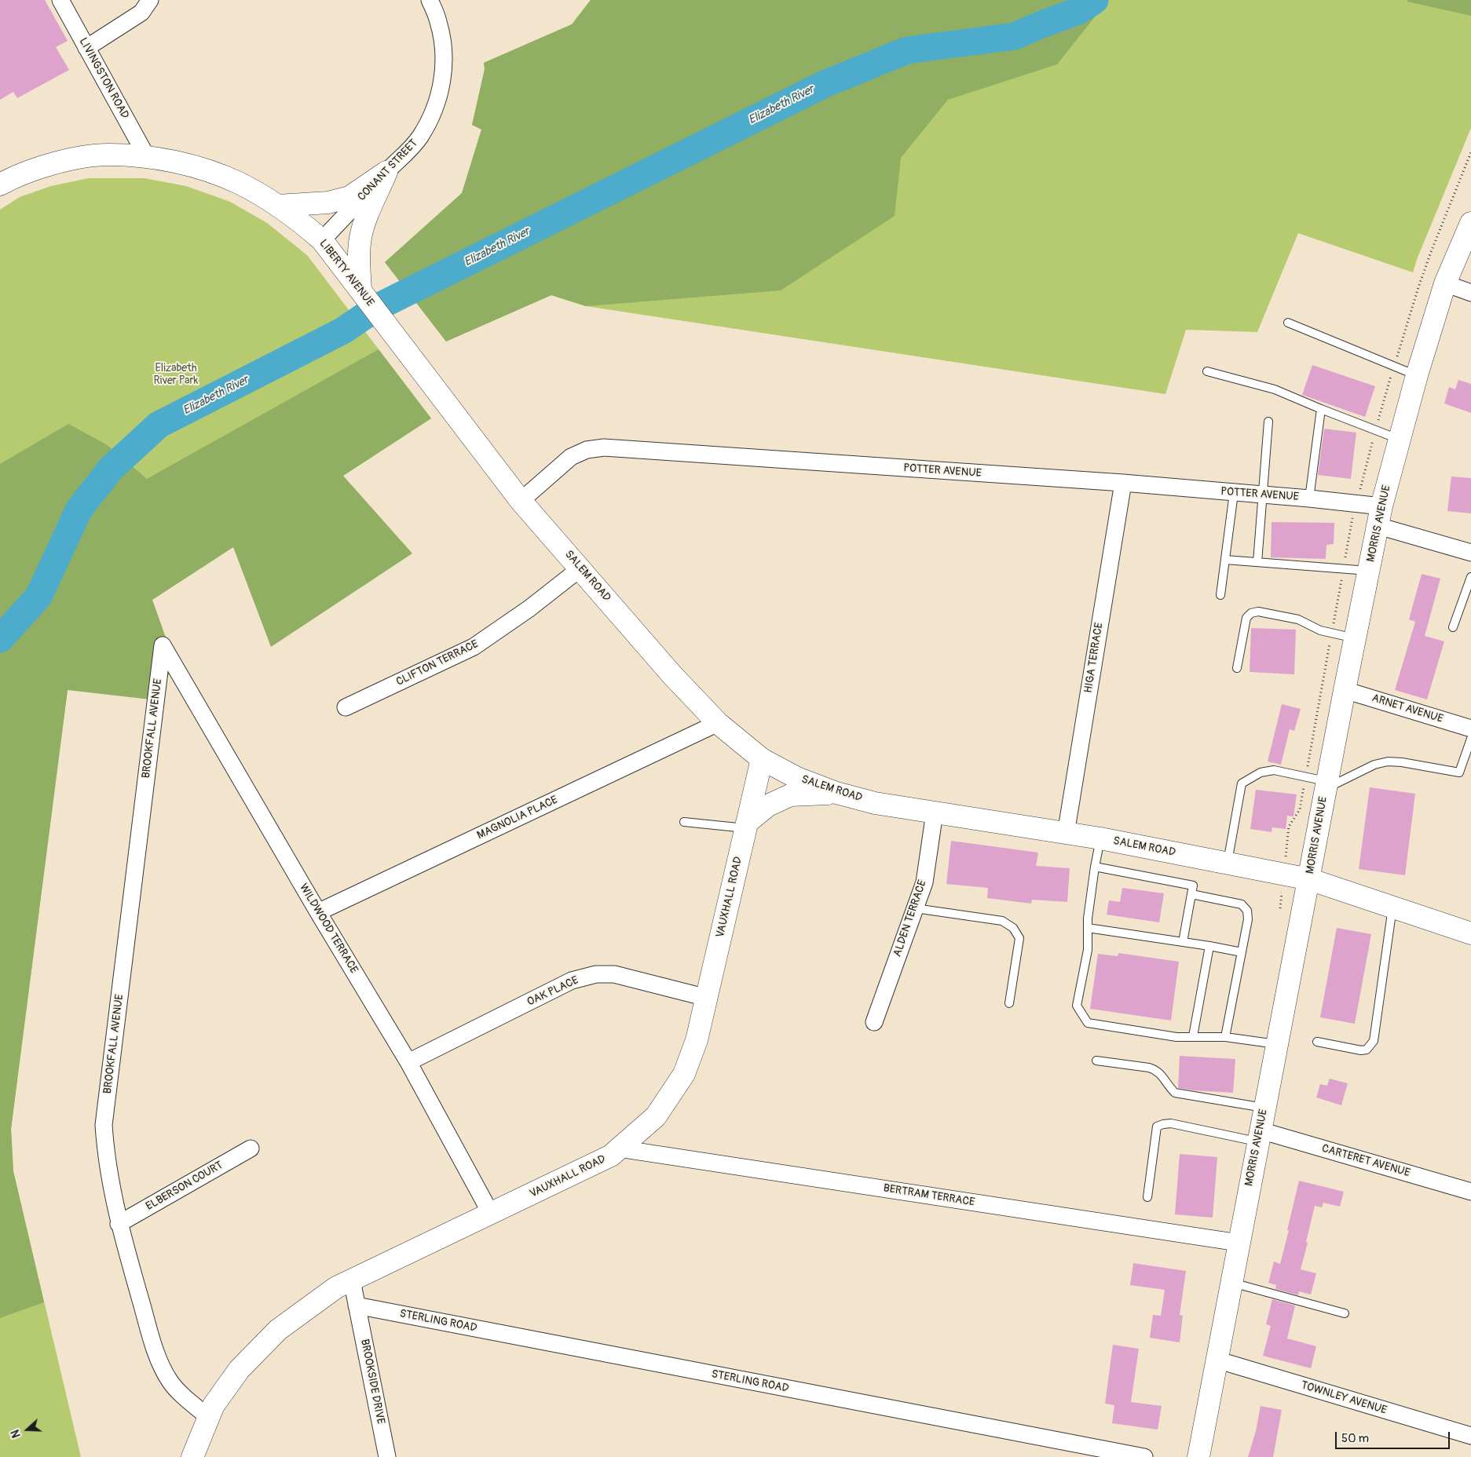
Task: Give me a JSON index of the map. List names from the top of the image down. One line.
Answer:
{"streets":{"street":["LIVINGSTON ROAD","CONANT STREET","LIBERTY AVENUE","POTTER AVENUE","MORRIS AVENUE","SALEM ROAD","HIGA TERRACE","CLIFTON TERRACE","ARNET AVENUE","BROOKFALL AVENUE","MAGNOLIA PLACE","VAUXHALL ROAD","ALDEN TERRACE","WILDWOOD TERRACE","OAK PLACE","CARTERET AVENUE","ELBERSON COURT","BERTRAM TERRACE","STERLING ROAD","BROOKSIDE DRIVE","TOWNLEY AVENUE"]},"crossings":[["LIVINGSTON ROAD","LIBERTY AVENUE"],["CONANT STREET","LIBERTY AVENUE"],["LIBERTY AVENUE","SALEM ROAD"],["POTTER AVENUE","MORRIS AVENUE"],["POTTER AVENUE","SALEM ROAD"],["POTTER AVENUE","HIGA TERRACE"],["MORRIS AVENUE","SALEM ROAD"],["MORRIS AVENUE","ARNET AVENUE"],["MORRIS AVENUE","CARTERET AVENUE"],["MORRIS AVENUE","BERTRAM TERRACE"],["MORRIS AVENUE","TOWNLEY AVENUE"],["SALEM ROAD","HIGA TERRACE"],["SALEM ROAD","CLIFTON TERRACE"],["SALEM ROAD","MAGNOLIA PLACE"],["SALEM ROAD","VAUXHALL ROAD"],["SALEM ROAD","ALDEN TERRACE"],["BROOKFALL AVENUE","VAUXHALL ROAD"],["BROOKFALL AVENUE","WILDWOOD TERRACE"],["BROOKFALL AVENUE","ELBERSON COURT"],["MAGNOLIA PLACE","WILDWOOD TERRACE"],["VAUXHALL ROAD","WILDWOOD TERRACE"],["VAUXHALL ROAD","OAK PLACE"],["VAUXHALL ROAD","BERTRAM TERRACE"],["VAUXHALL ROAD","BROOKSIDE DRIVE"],["WILDWOOD TERRACE","OAK PLACE"],["STERLING ROAD","BROOKSIDE DRIVE"]],"water":["Elizabeth River"],"parks":["Elizabeth River Park"],"scale_bar":"50 m","north":"left"}
